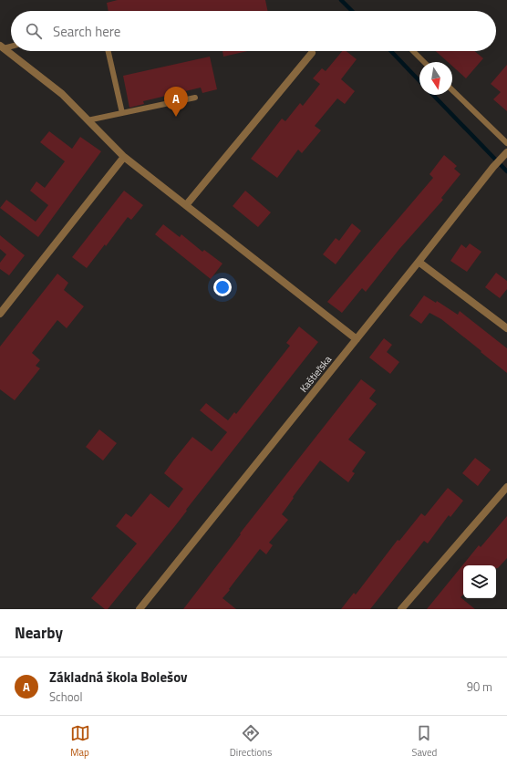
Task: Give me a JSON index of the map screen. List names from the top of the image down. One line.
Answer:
{"streets":{"street":["Kaštieľska"]},"north":"bottom","page":{"search":"Search here","pins":"A","heading":"Nearby","list":[{"mark":"A","name":"Základná škola Bolešov","note":"School","value":"90 m"}],"nav":["Map","Directions","Saved"]}}
